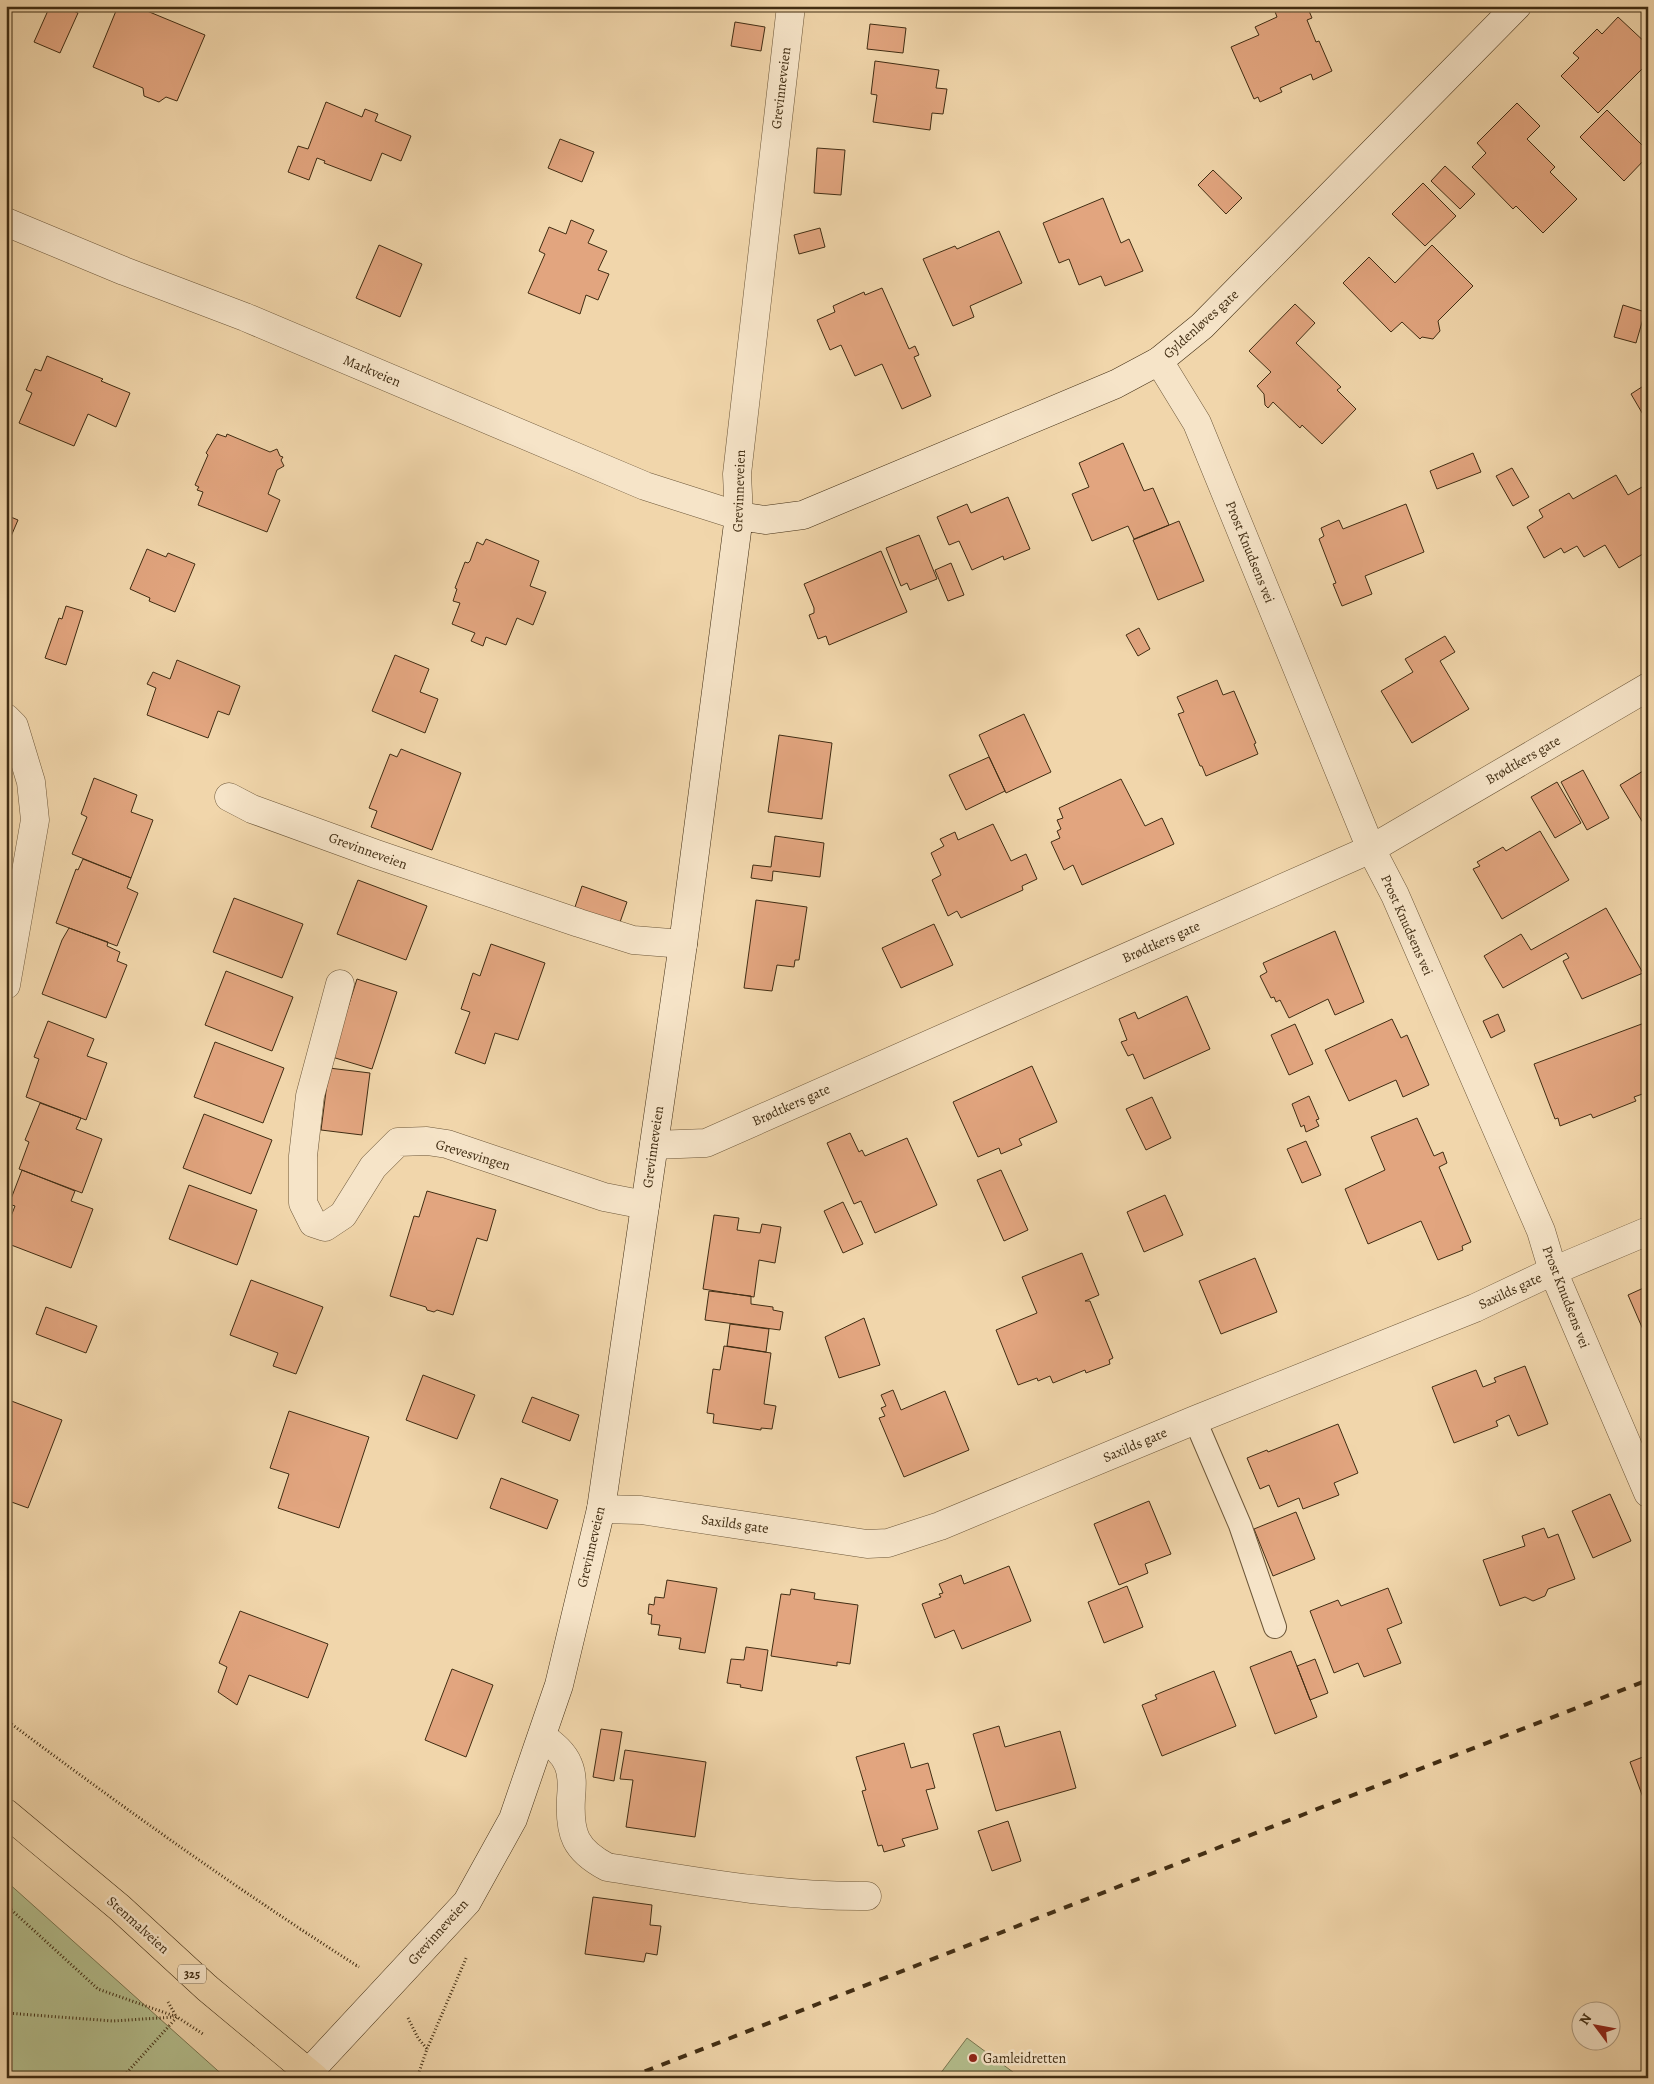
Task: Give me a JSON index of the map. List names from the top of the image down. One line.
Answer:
{"streets":{"main road":["Stenmalveien","325"],"street":["Grevinneveien","Gyldenløves gate","Markveien","Prost Knudsens vei","Brødtkers gate","Grevesvingen","Saxilds gate"]},"crossings":[["Grevinneveien","Gyldenløves gate"],["Grevinneveien","Markveien"],["Grevinneveien","Brødtkers gate"],["Grevinneveien","Grevesvingen"],["Grevinneveien","Saxilds gate"],["Grevinneveien","Stenmalveien"],["Gyldenløves gate","Markveien"],["Gyldenløves gate","Prost Knudsens vei"],["Prost Knudsens vei","Brødtkers gate"],["Prost Knudsens vei","Saxilds gate"]],"places":["Gamleidretten"],"north":"top left"}
